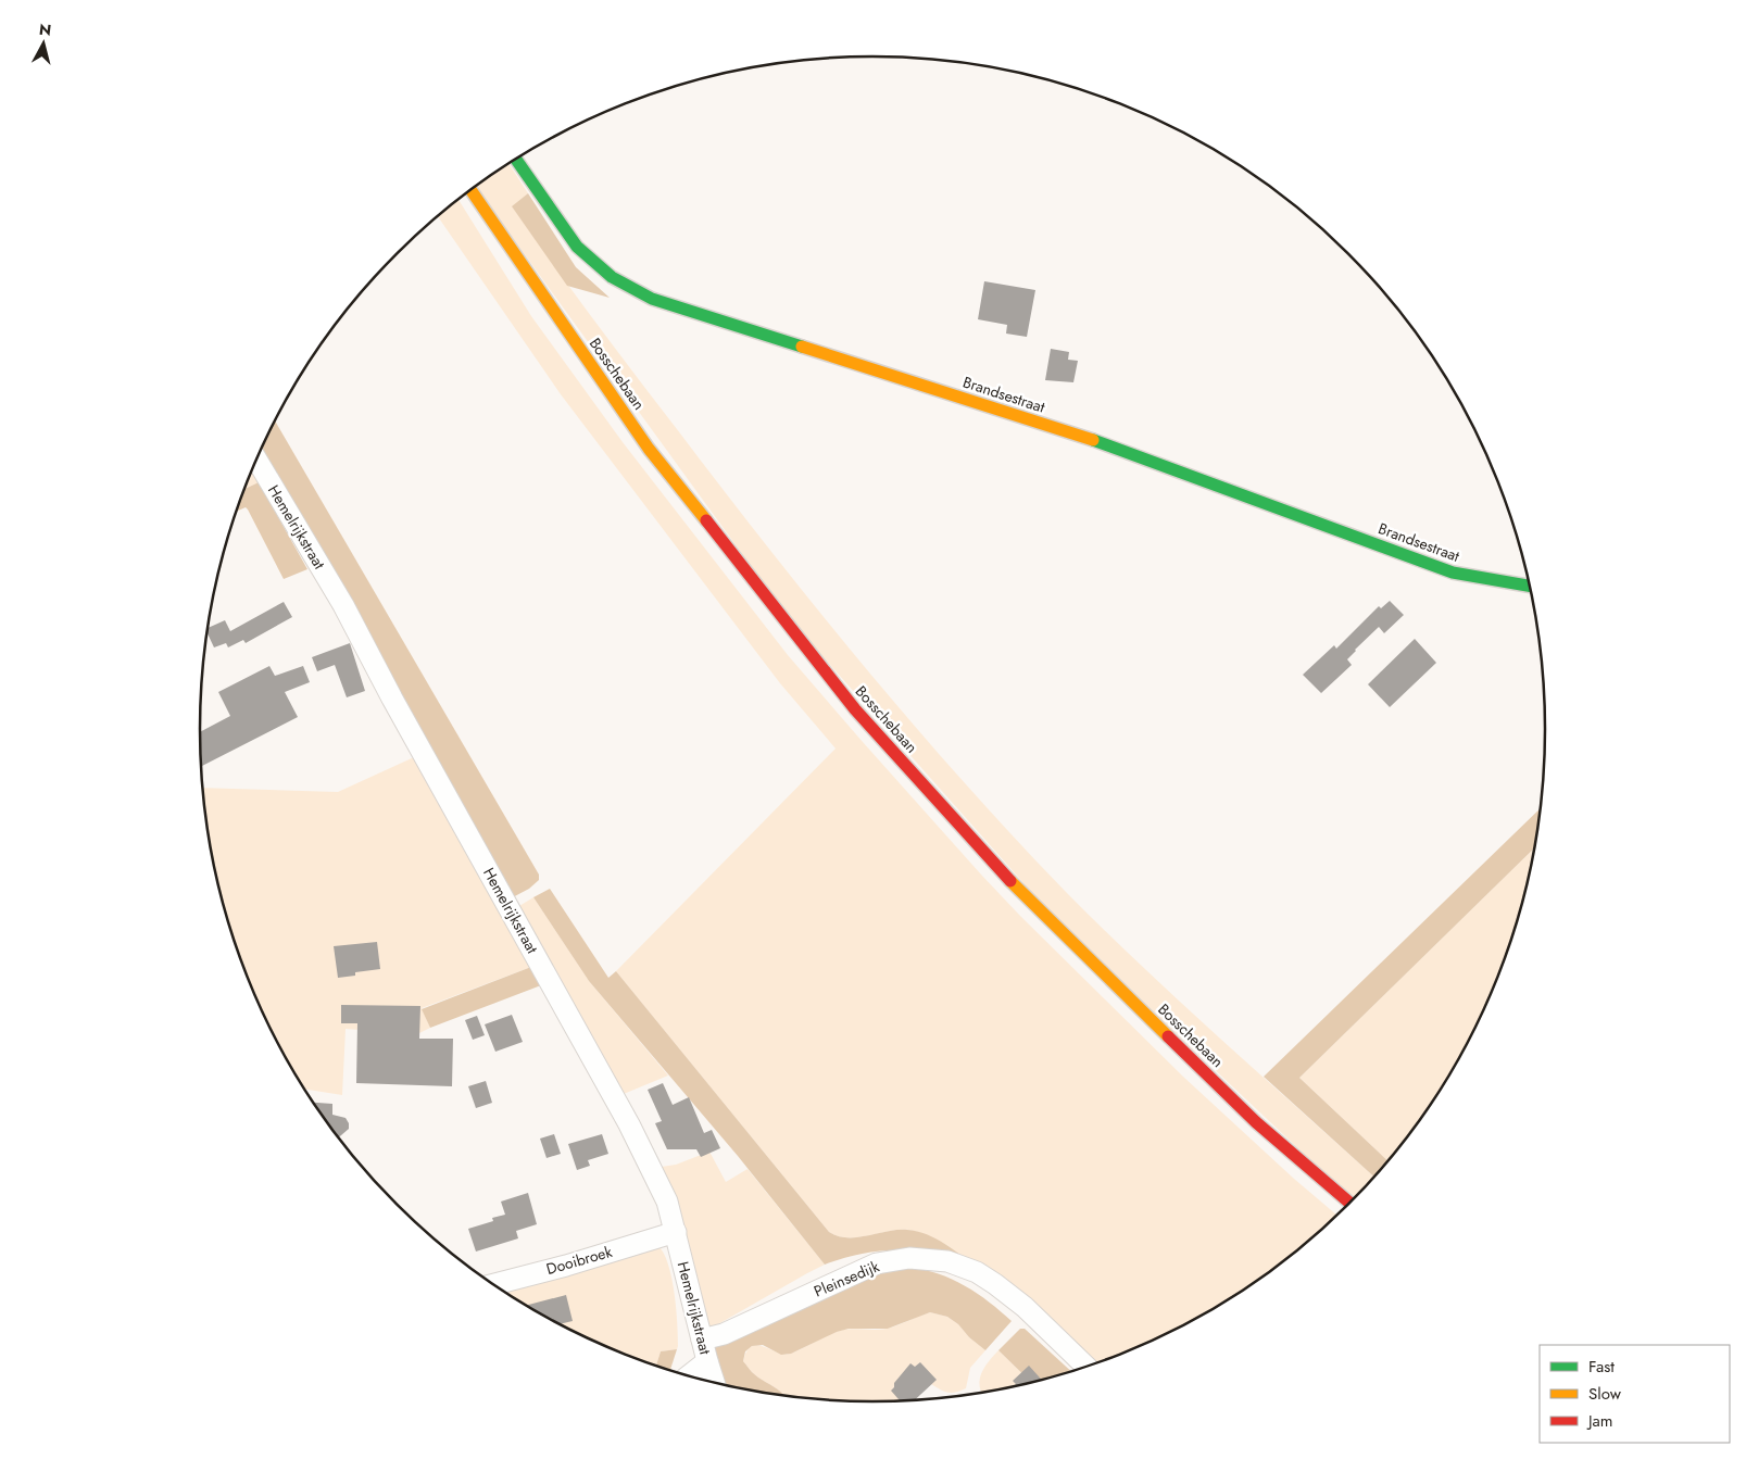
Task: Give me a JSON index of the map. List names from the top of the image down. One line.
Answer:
{"streets":{"main road":["Bosschebaan","Brandsestraat"],"street":["Hemelrijkstraat","Dooibroek","Pleinsedijk"]},"crossings":[["Hemelrijkstraat","Dooibroek"],["Hemelrijkstraat","Pleinsedijk"]],"legend":["Fast","Slow","Jam"],"north":"top"}
